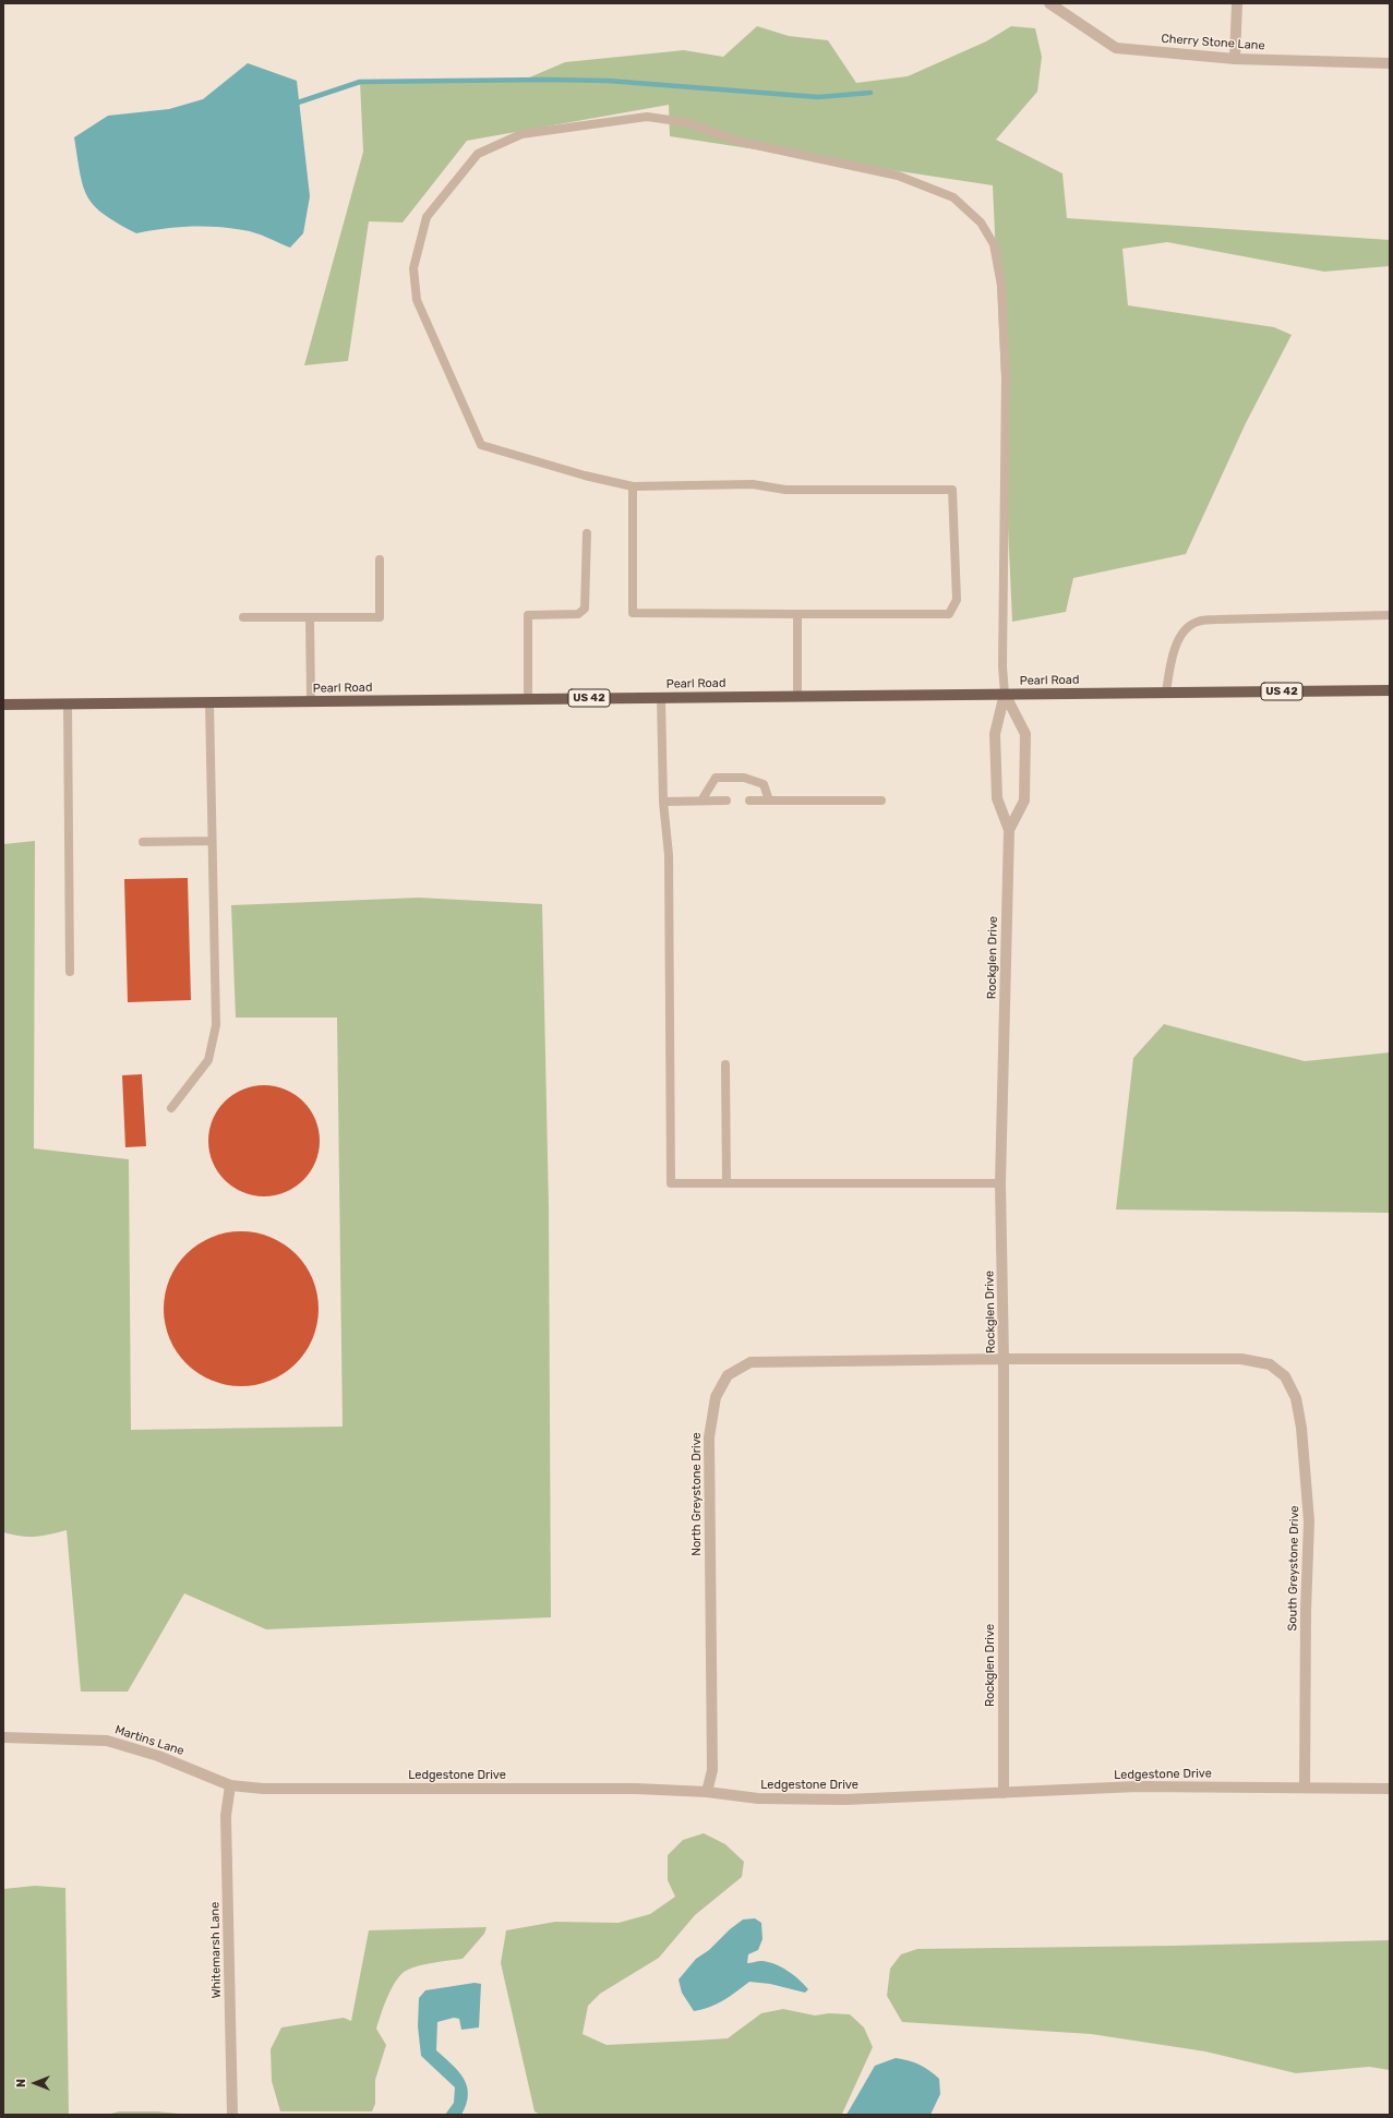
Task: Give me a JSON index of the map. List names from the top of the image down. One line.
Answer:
{"streets":{"main road":["Pearl Road","US 42"],"street":["Cherry Stone Lane","Rockglen Drive","North Greystone Drive","South Greystone Drive","Martins Lane","Ledgestone Drive","Whitemarsh Lane"]},"crossings":[["Pearl Road","Rockglen Drive"],["Rockglen Drive","North Greystone Drive"],["Rockglen Drive","South Greystone Drive"],["Rockglen Drive","Ledgestone Drive"],["North Greystone Drive","South Greystone Drive"],["North Greystone Drive","Ledgestone Drive"],["South Greystone Drive","Ledgestone Drive"],["Martins Lane","Ledgestone Drive"],["Martins Lane","Whitemarsh Lane"],["Ledgestone Drive","Whitemarsh Lane"]],"north":"left"}
